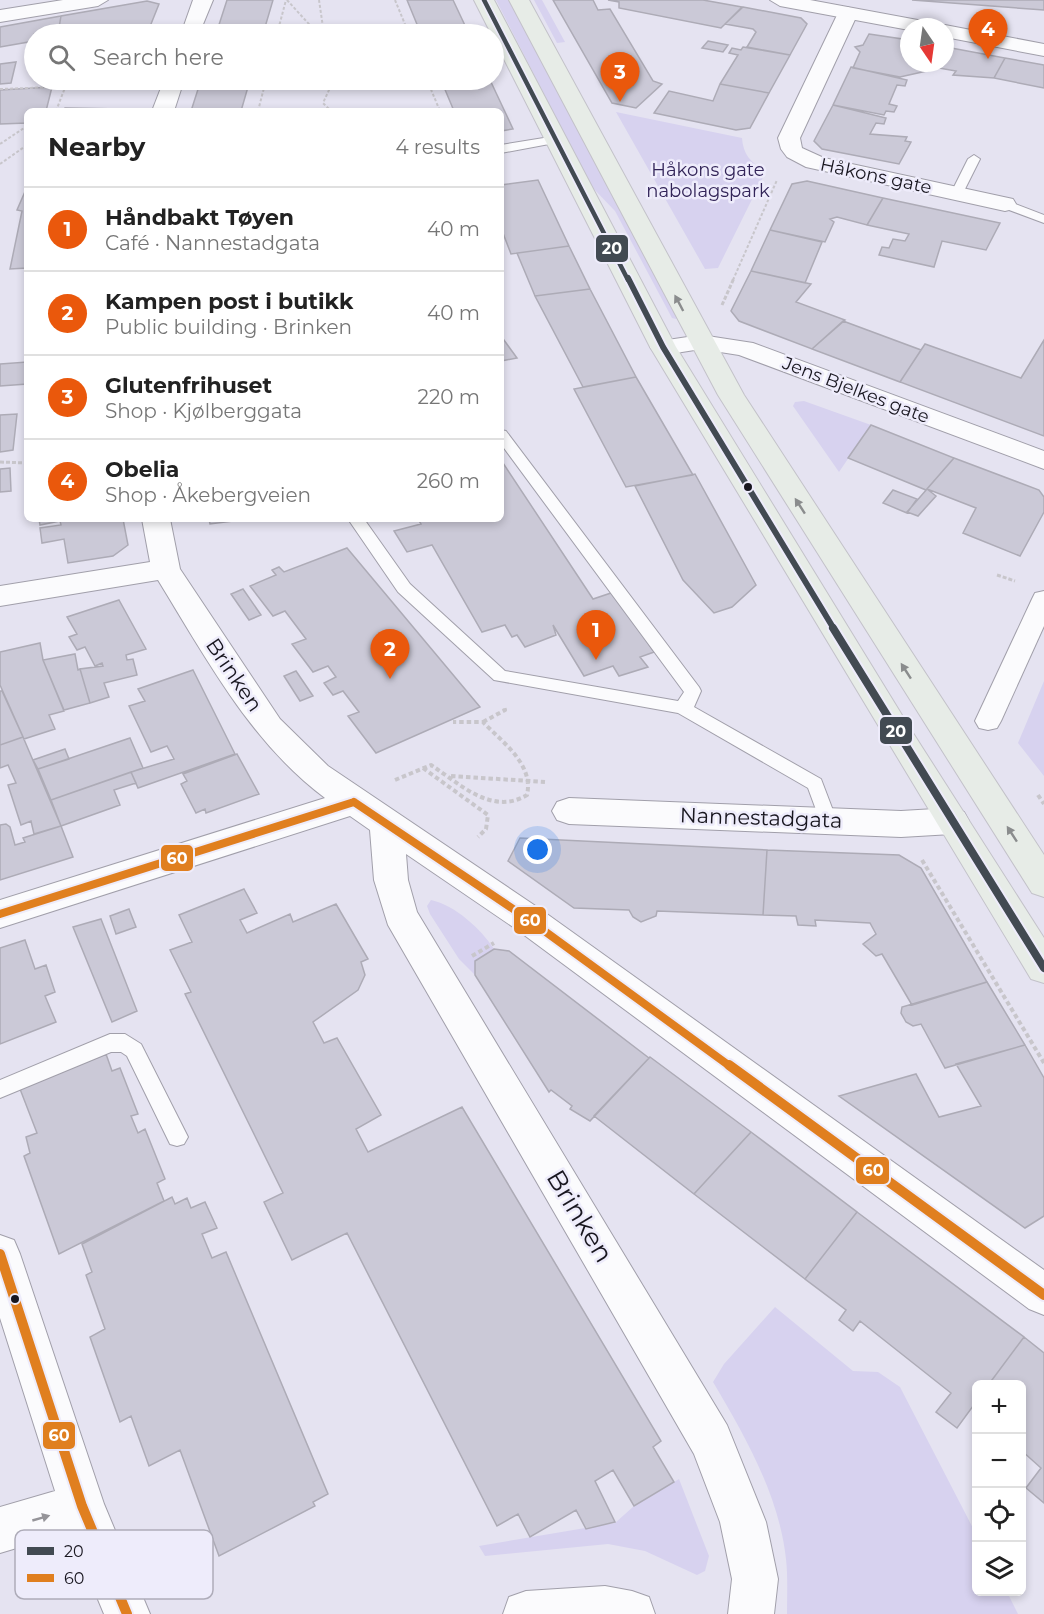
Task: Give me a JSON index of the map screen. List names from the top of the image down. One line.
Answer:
{"streets":{"street":["Håkons gate","Jens Bjelkes gate","Brinken","Nannestadgata"]},"parks":["Håkons gate nabolagspark"],"lines":["transit line 20","transit line 60"],"legend":["20","60"],"north":"bottom","page":{"pins":["4","3","1","2"],"search":"Search here","heading":["Nearby","4 results"],"list":[{"mark":"1","name":"Håndbakt Tøyen","note":"Café · Nannestadgata","value":"40 m"},{"mark":"2","name":"Kampen post i butikk","note":"Public building · Brinken","value":"40 m"},{"mark":"3","name":"Glutenfrihuset","note":"Shop · Kjølberggata","value":"220 m"},{"mark":"4","name":"Obelia","note":"Shop · Åkebergveien","value":"260 m"}],"map_buttons":["+","−"]}}
